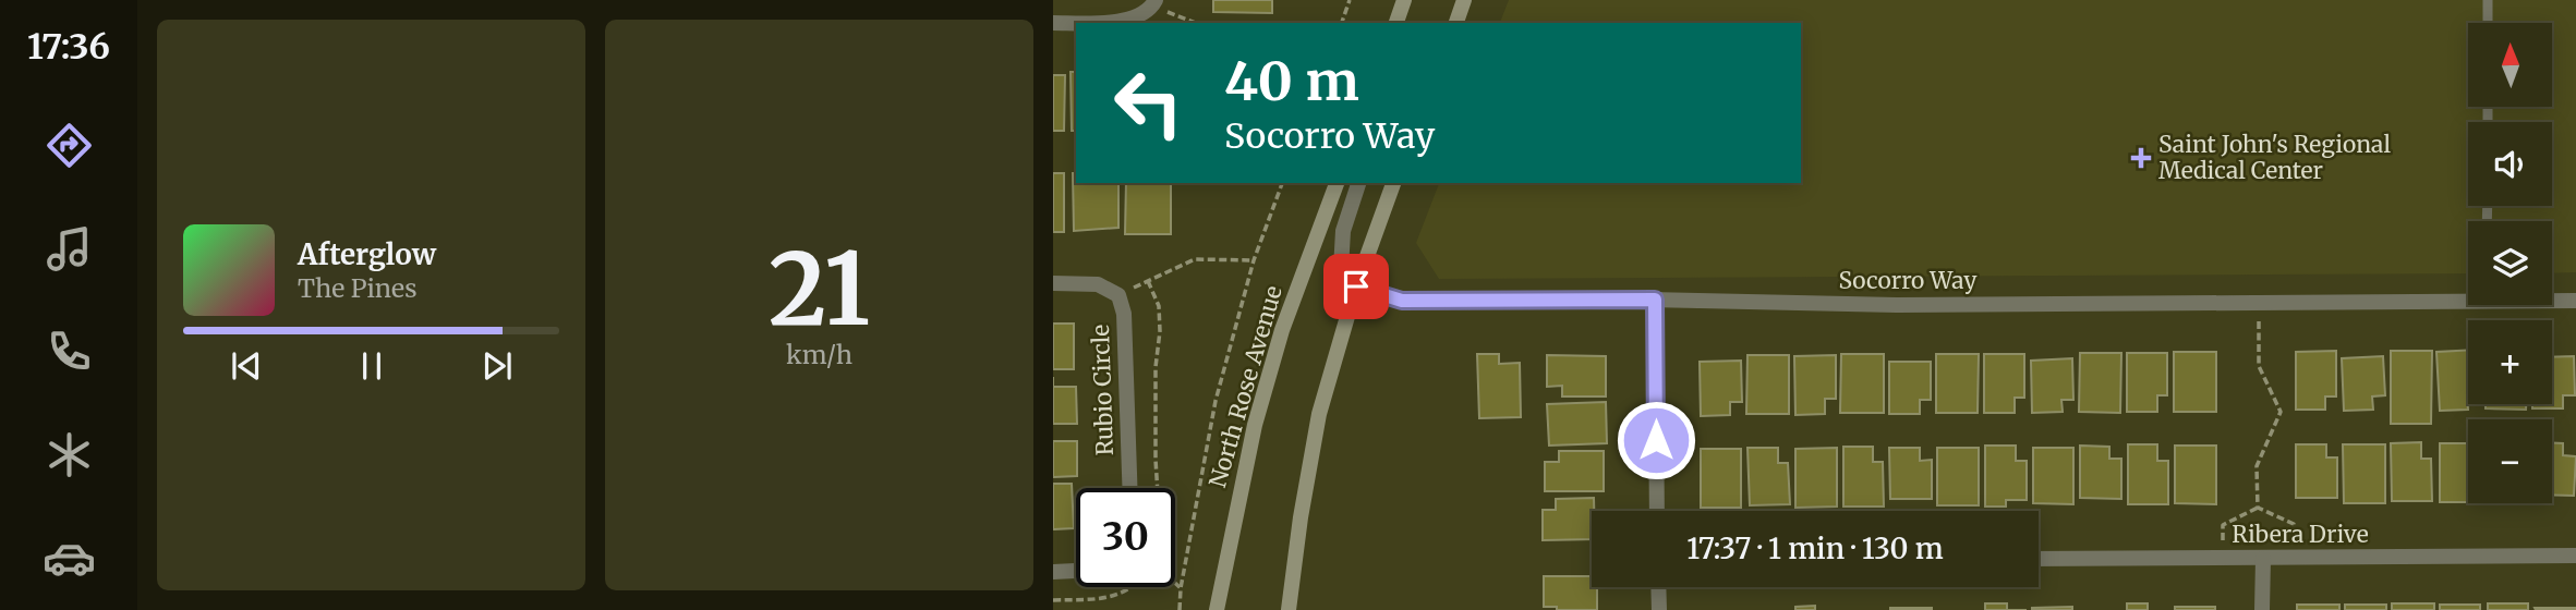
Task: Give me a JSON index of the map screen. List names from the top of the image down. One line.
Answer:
{"streets":{"main road":["North Rose Avenue"],"street":["Socorro Way","Rubio Circle","Ribera Drive"]},"places":{"health":["Saint John's Regional Medical Center"]},"north":"top","page":{"tabs":"17:36","tile":["21","km/h"],"map_buttons":["+","−"],"turn":["40 m","Socorro Way"],"song":["Afterglow","The Pines"],"limit":"30","trip":"17:37 · 1 min · 130 m"}}
